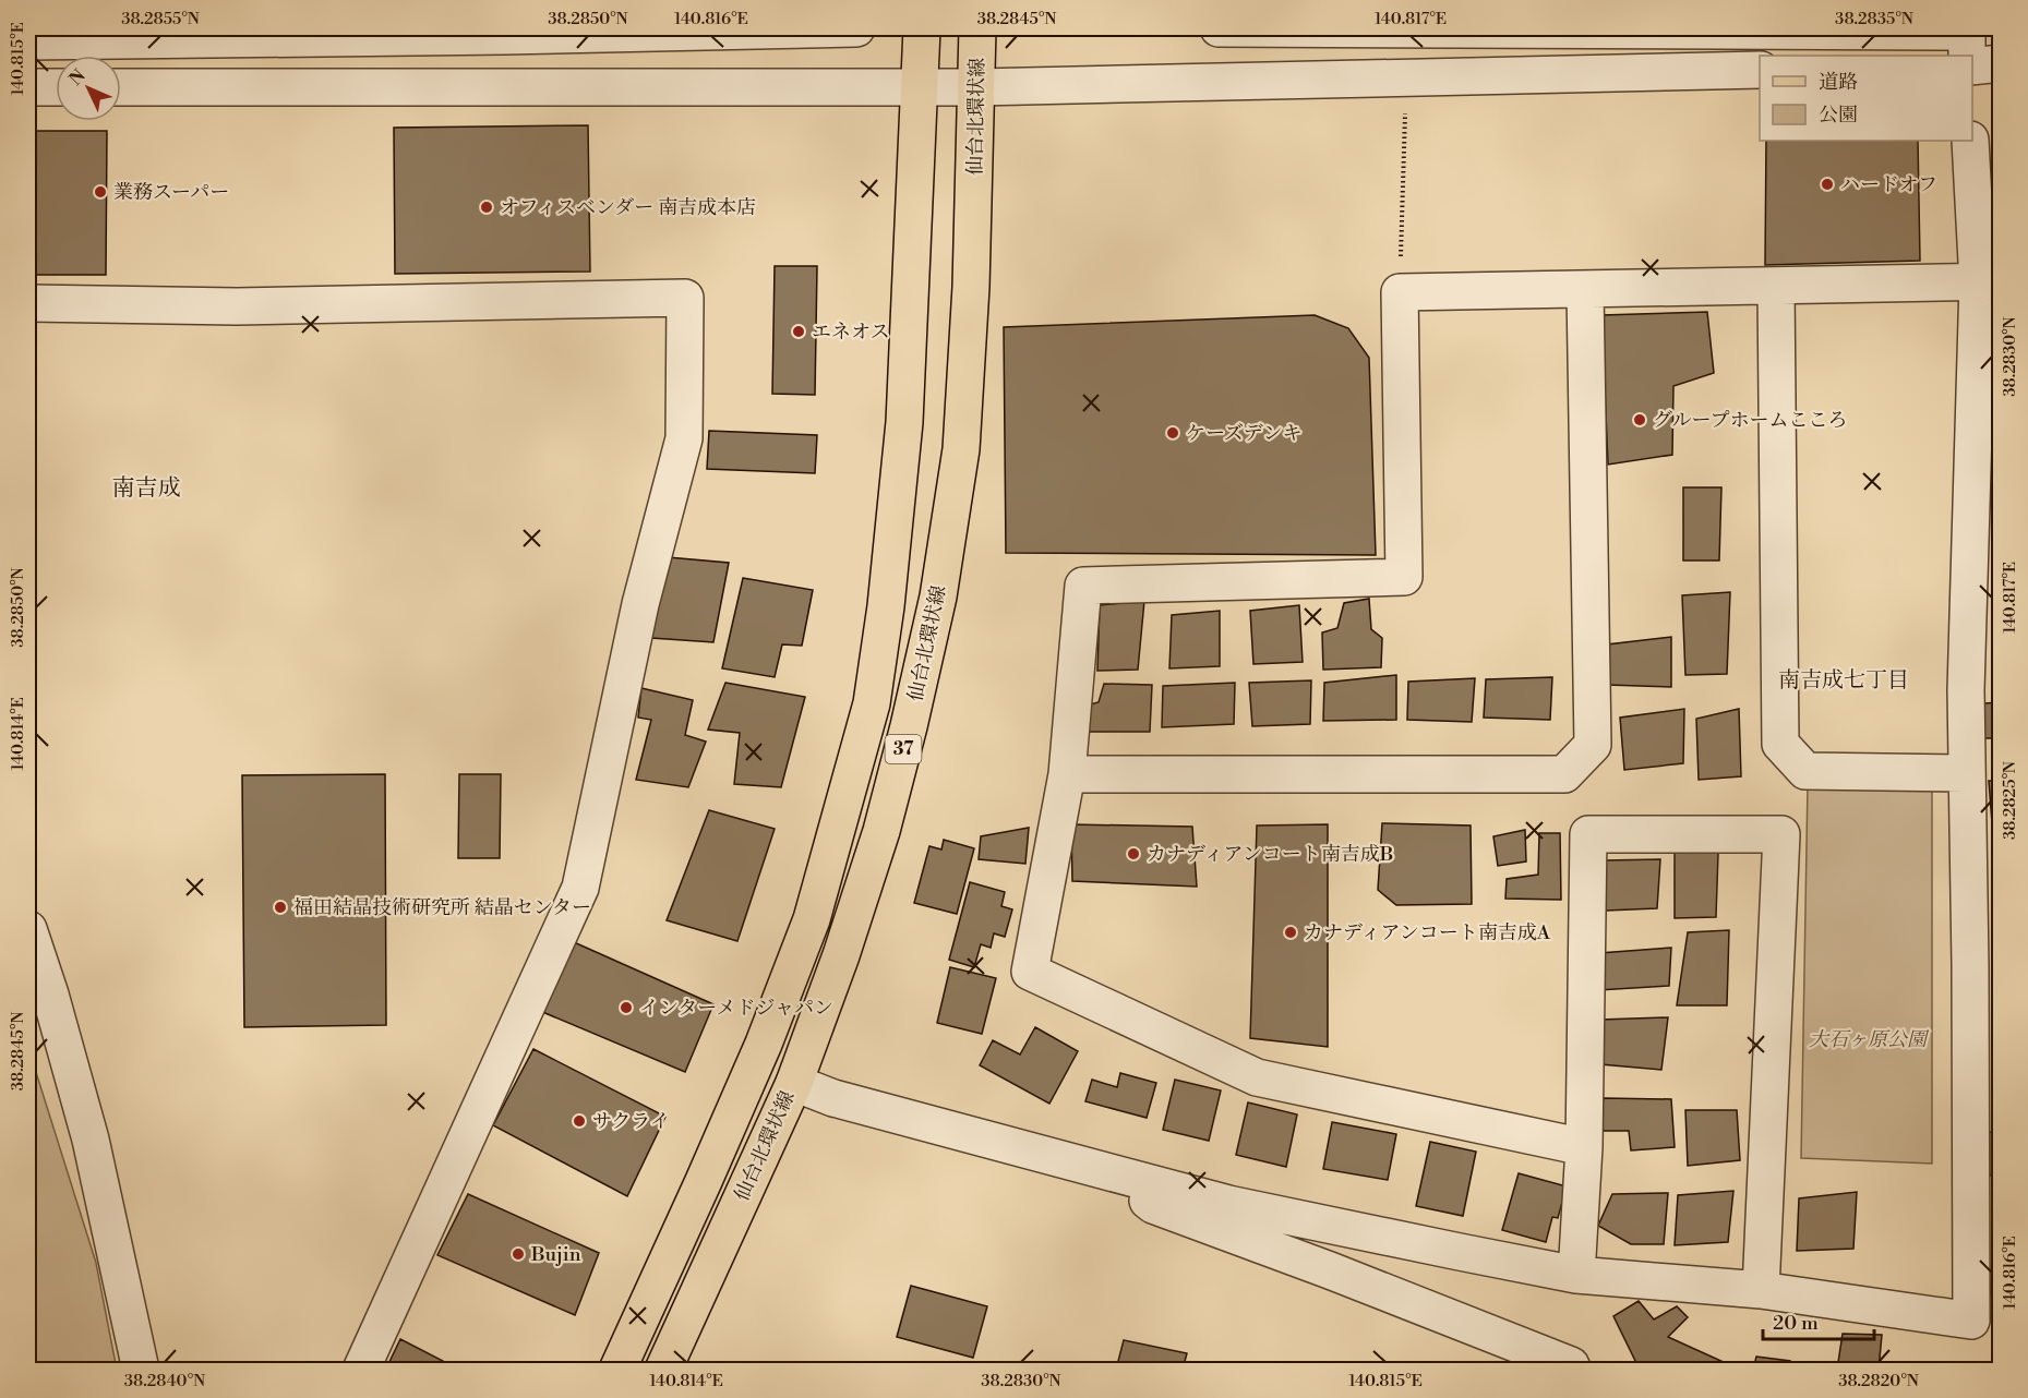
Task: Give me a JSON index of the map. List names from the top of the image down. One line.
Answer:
{"streets":{"main road":["仙台北環状線","37"]},"districts":["南吉成","南吉成七丁目"],"parks":["大石ヶ原公園"],"places":["ハードオフ","業務スーパー","オフィスベンダー 南吉成本店","エネオス","グループホームこころ","ケーズデンキ","カナディアンコート南吉成B","福田結晶技術研究所 結晶センター","カナディアンコート南吉成A","インターメドジャパン","サクライ","Bujin"],"legend":["道路","公園"],"scale_bar":"20 m","north":"top left","coordinates":["38.2855°N","38.2850°N","140.816°E","38.2845°N","140.817°E","38.2835°N","140.815°E","38.2830°N","140.814°E","38.2825°N","38.2840°N","38.2820°N"]}
